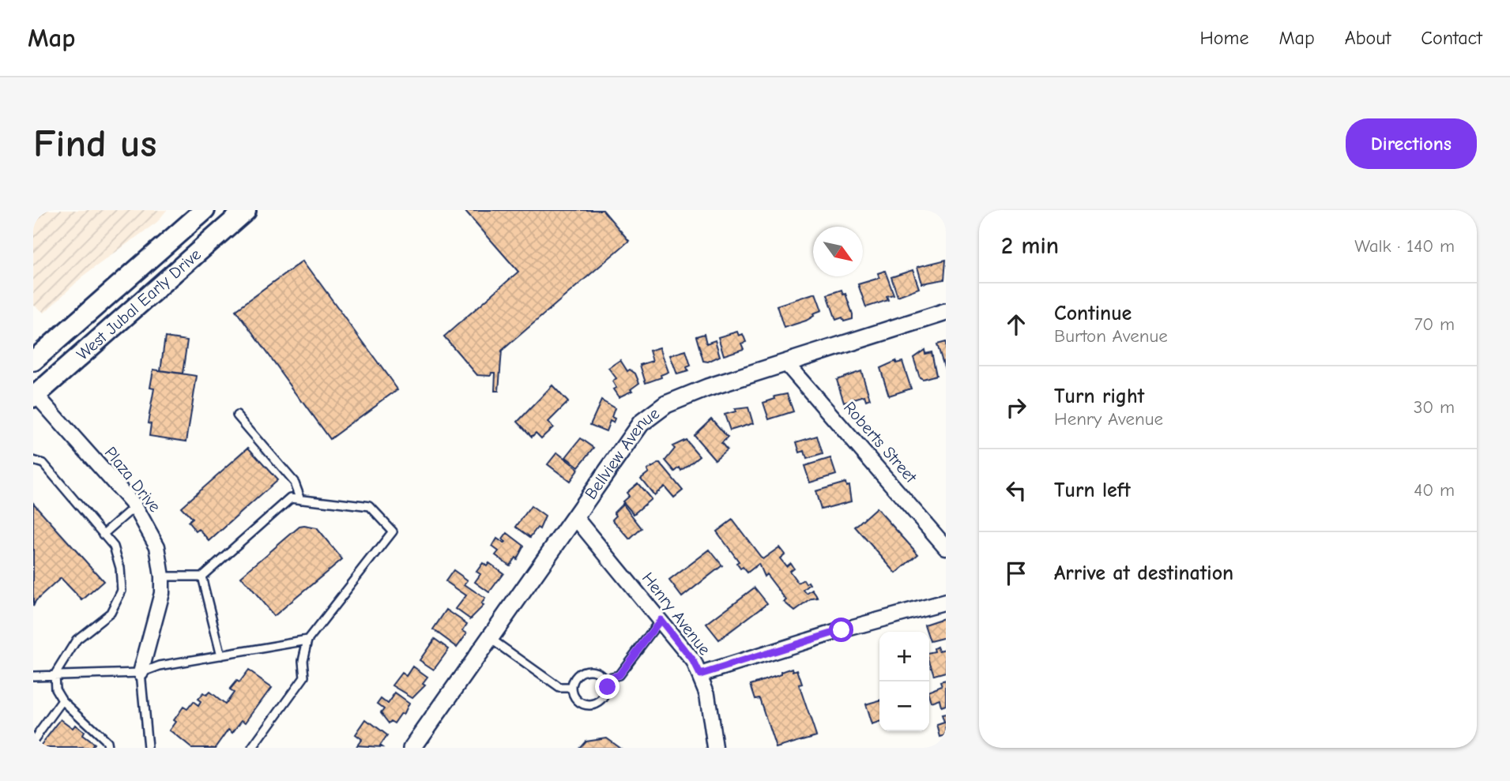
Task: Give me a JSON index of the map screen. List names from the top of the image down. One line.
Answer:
{"streets":{"main road":["West Jubal Early Drive"],"street":["Roberts Street","Bellview Avenue","Plaza Drive","Henry Avenue"]},"crossings":[["West Jubal Early Drive","Plaza Drive"],["Roberts Street","Bellview Avenue"],["Bellview Avenue","Henry Avenue"]],"north":"bottom right","page":{"header":"Map","nav":["Home","Map","About","Contact"],"buttons":"Directions","title":"Find us","heading":["2 min","Walk · 140 m"],"list":[["Continue","Burton Avenue","70 m"],["Turn right","Henry Avenue","30 m"],["Turn left","40 m"],"Arrive at destination"],"map_buttons":["+","−"]}}
